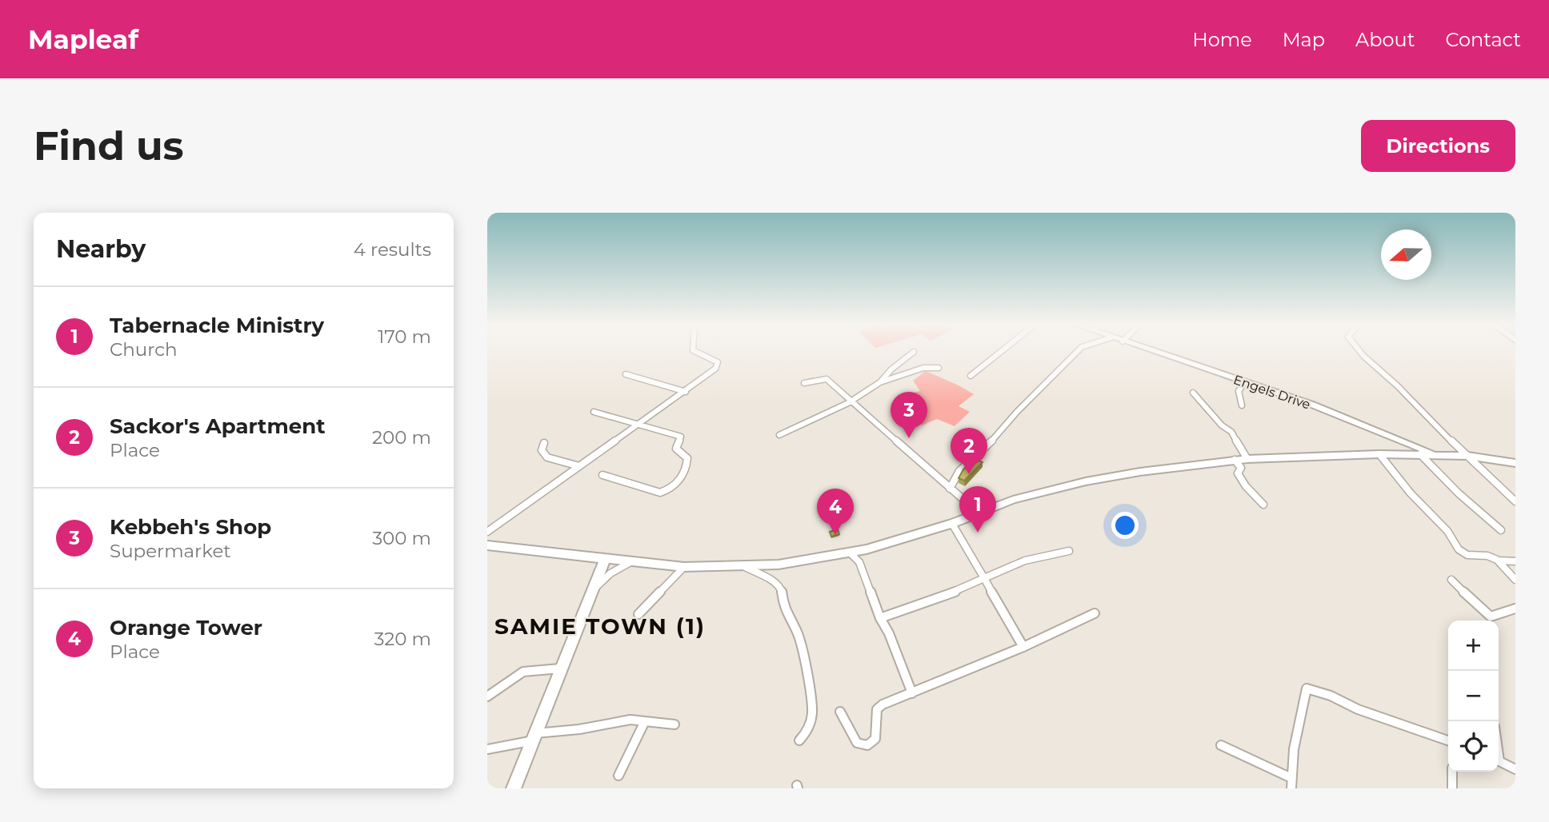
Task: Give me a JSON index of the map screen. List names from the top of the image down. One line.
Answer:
{"streets":{"main road":["Engels Drive"]},"districts":["SAMIE TOWN (1)"],"north":"left","page":{"header":"Mapleaf","nav":["Home","Map","About","Contact"],"buttons":"Directions","title":"Find us","heading":["Nearby","4 results"],"list":[{"mark":"1","name":"Tabernacle Ministry","note":"Church","value":"170 m"},{"mark":"2","name":"Sackor's Apartment","note":"Place","value":"200 m"},{"mark":"3","name":"Kebbeh's Shop","note":"Supermarket","value":"300 m"},{"mark":"4","name":"Orange Tower","note":"Place","value":"320 m"}],"pins":["3","2","1","4"],"map_buttons":["+","−"]}}
